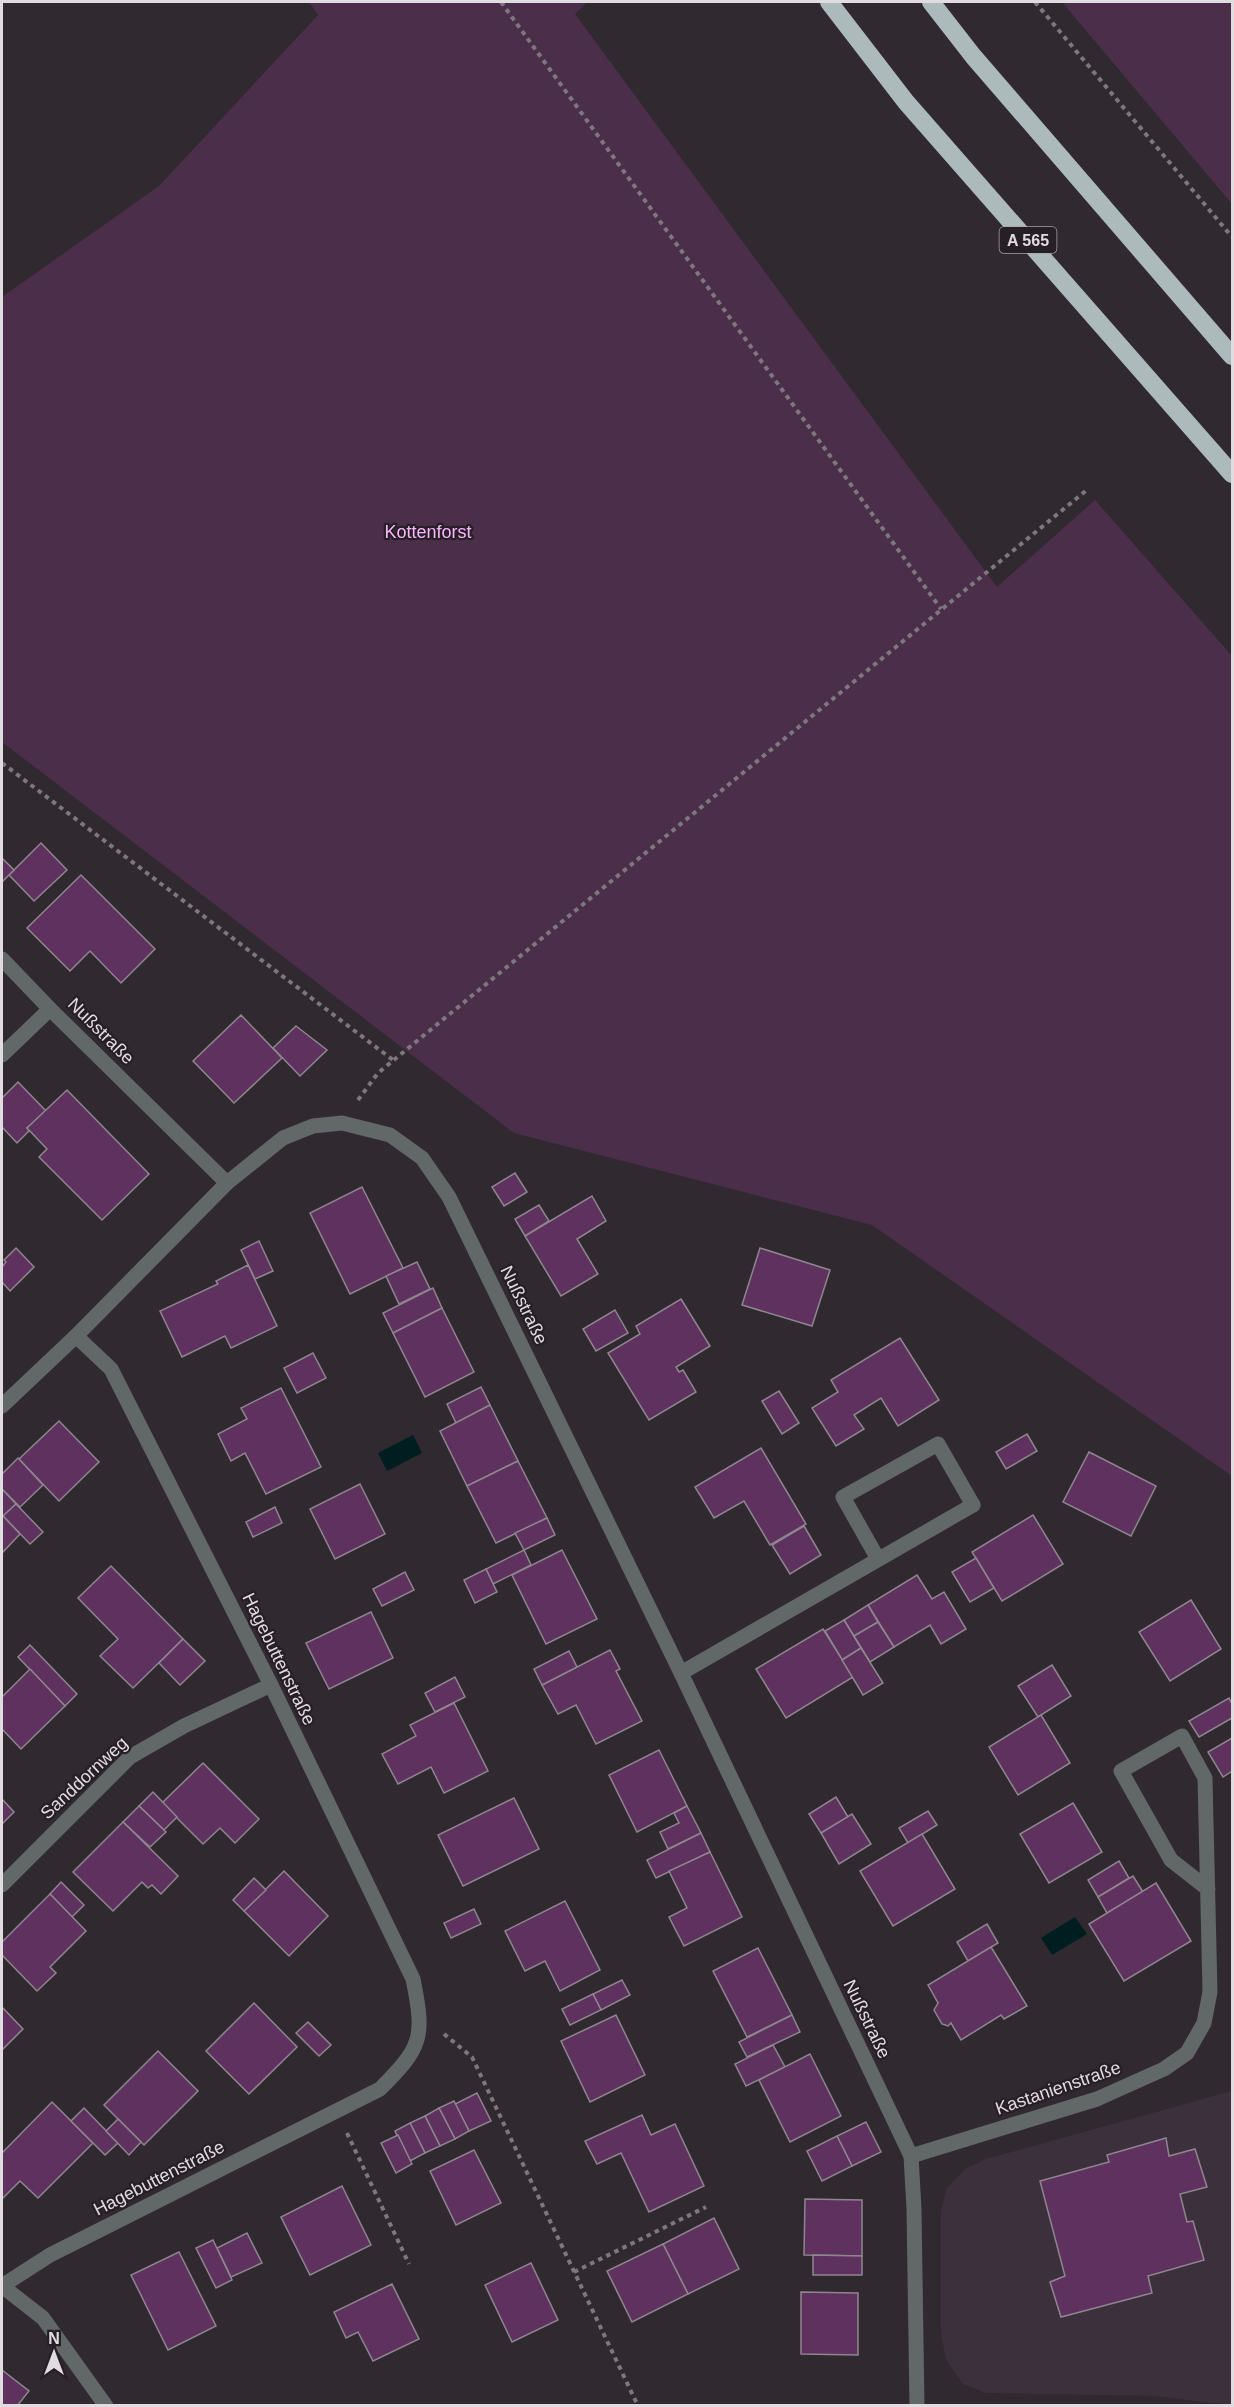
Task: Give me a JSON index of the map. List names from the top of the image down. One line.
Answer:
{"streets":{"highway":["A 565"],"street":["Nußstraße","Hagebuttenstraße","Sanddornweg","Kastanienstraße"]},"crossings":[["Nußstraße","Hagebuttenstraße"],["Nußstraße","Kastanienstraße"],["Hagebuttenstraße","Sanddornweg"]],"parks":["Kottenforst"],"north":"top"}
